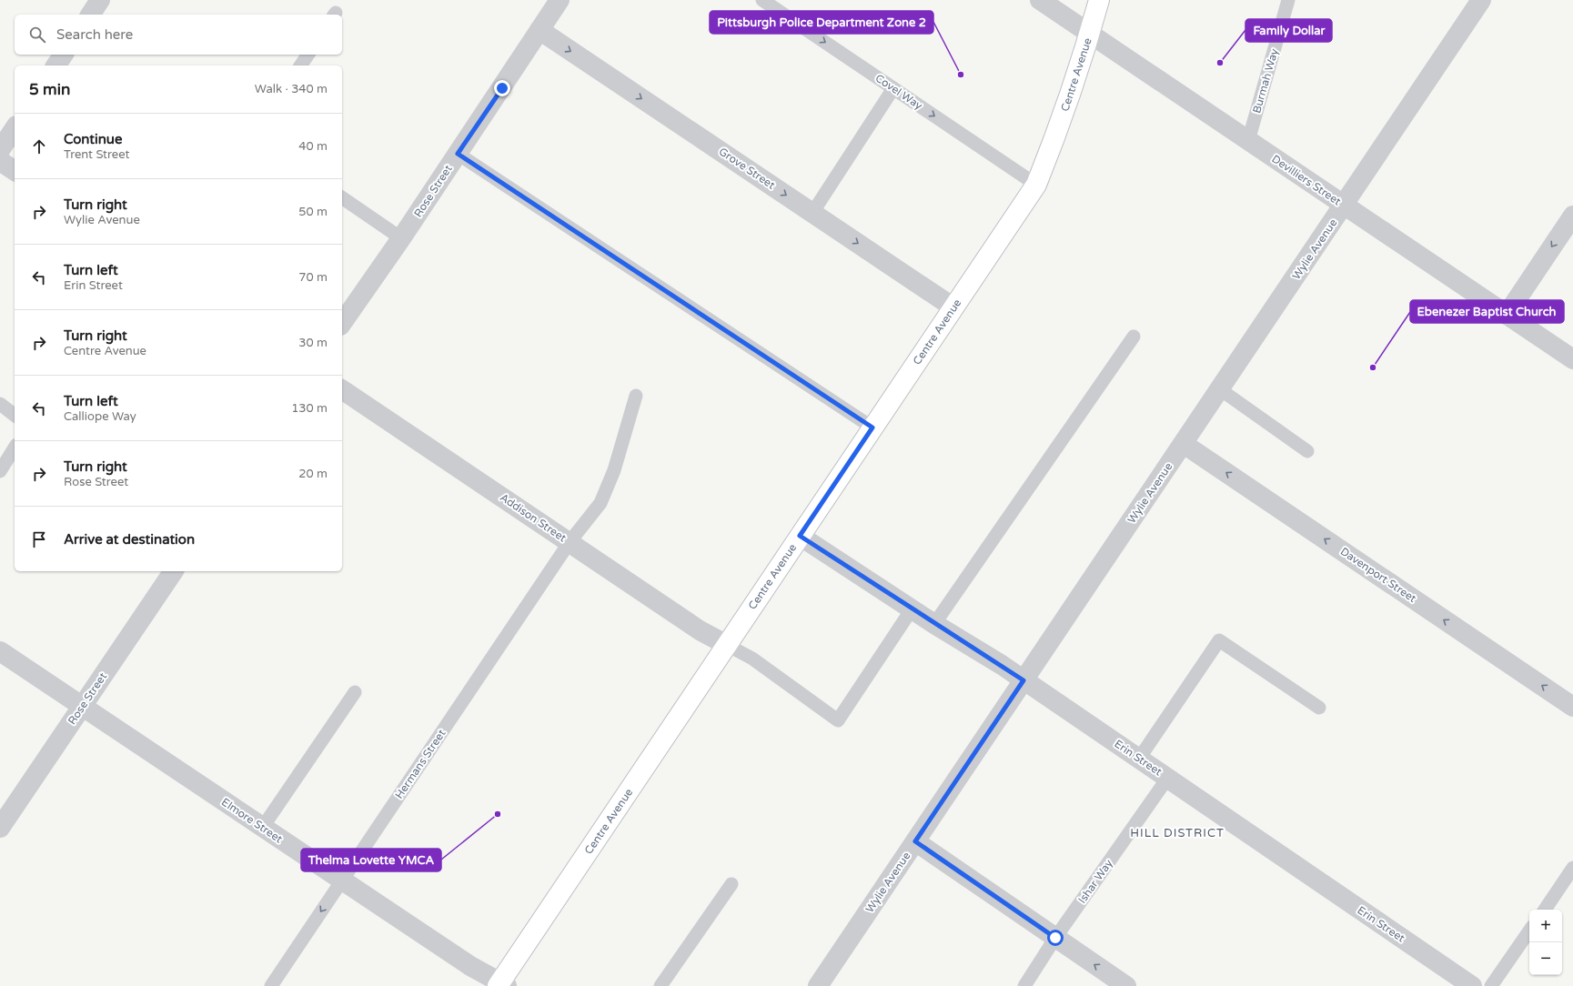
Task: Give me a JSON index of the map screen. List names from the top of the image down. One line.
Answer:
{"streets":{"main road":["Centre Avenue"],"street":["Grove Street","Devilliers Street","Rose Street","Wylie Avenue","Addison Street","Davenport Street","Erin Street","Elmore Street"],"lane":["Burmah Way","Covel Way","Hermans Street","Ishar Way"]},"crossings":[["Centre Avenue","Covel Way"],["Centre Avenue","Grove Street"],["Centre Avenue","Devilliers Street"],["Centre Avenue","Addison Street"],["Centre Avenue","Erin Street"],["Centre Avenue","Elmore Street"],["Burmah Way","Devilliers Street"],["Grove Street","Rose Street"],["Devilliers Street","Wylie Avenue"],["Rose Street","Elmore Street"],["Wylie Avenue","Davenport Street"],["Wylie Avenue","Erin Street"],["Addison Street","Hermans Street"],["Erin Street","Ishar Way"],["Hermans Street","Elmore Street"]],"one_way":["Covel Way","Grove Street","Davenport Street"],"districts":["HILL DISTRICT"],"places":["Family Dollar","Pittsburgh Police Department Zone 2","Ebenezer Baptist Church","Thelma Lovette YMCA"],"page":{"search":"Search here","heading":["5 min","Walk · 340 m"],"list":[["Continue","Trent Street","40 m"],["Turn right","Wylie Avenue","50 m"],["Turn left","Erin Street","70 m"],["Turn right","Centre Avenue","30 m"],["Turn left","Calliope Way","130 m"],["Turn right","Rose Street","20 m"],"Arrive at destination"],"map_buttons":["+","−"]}}
